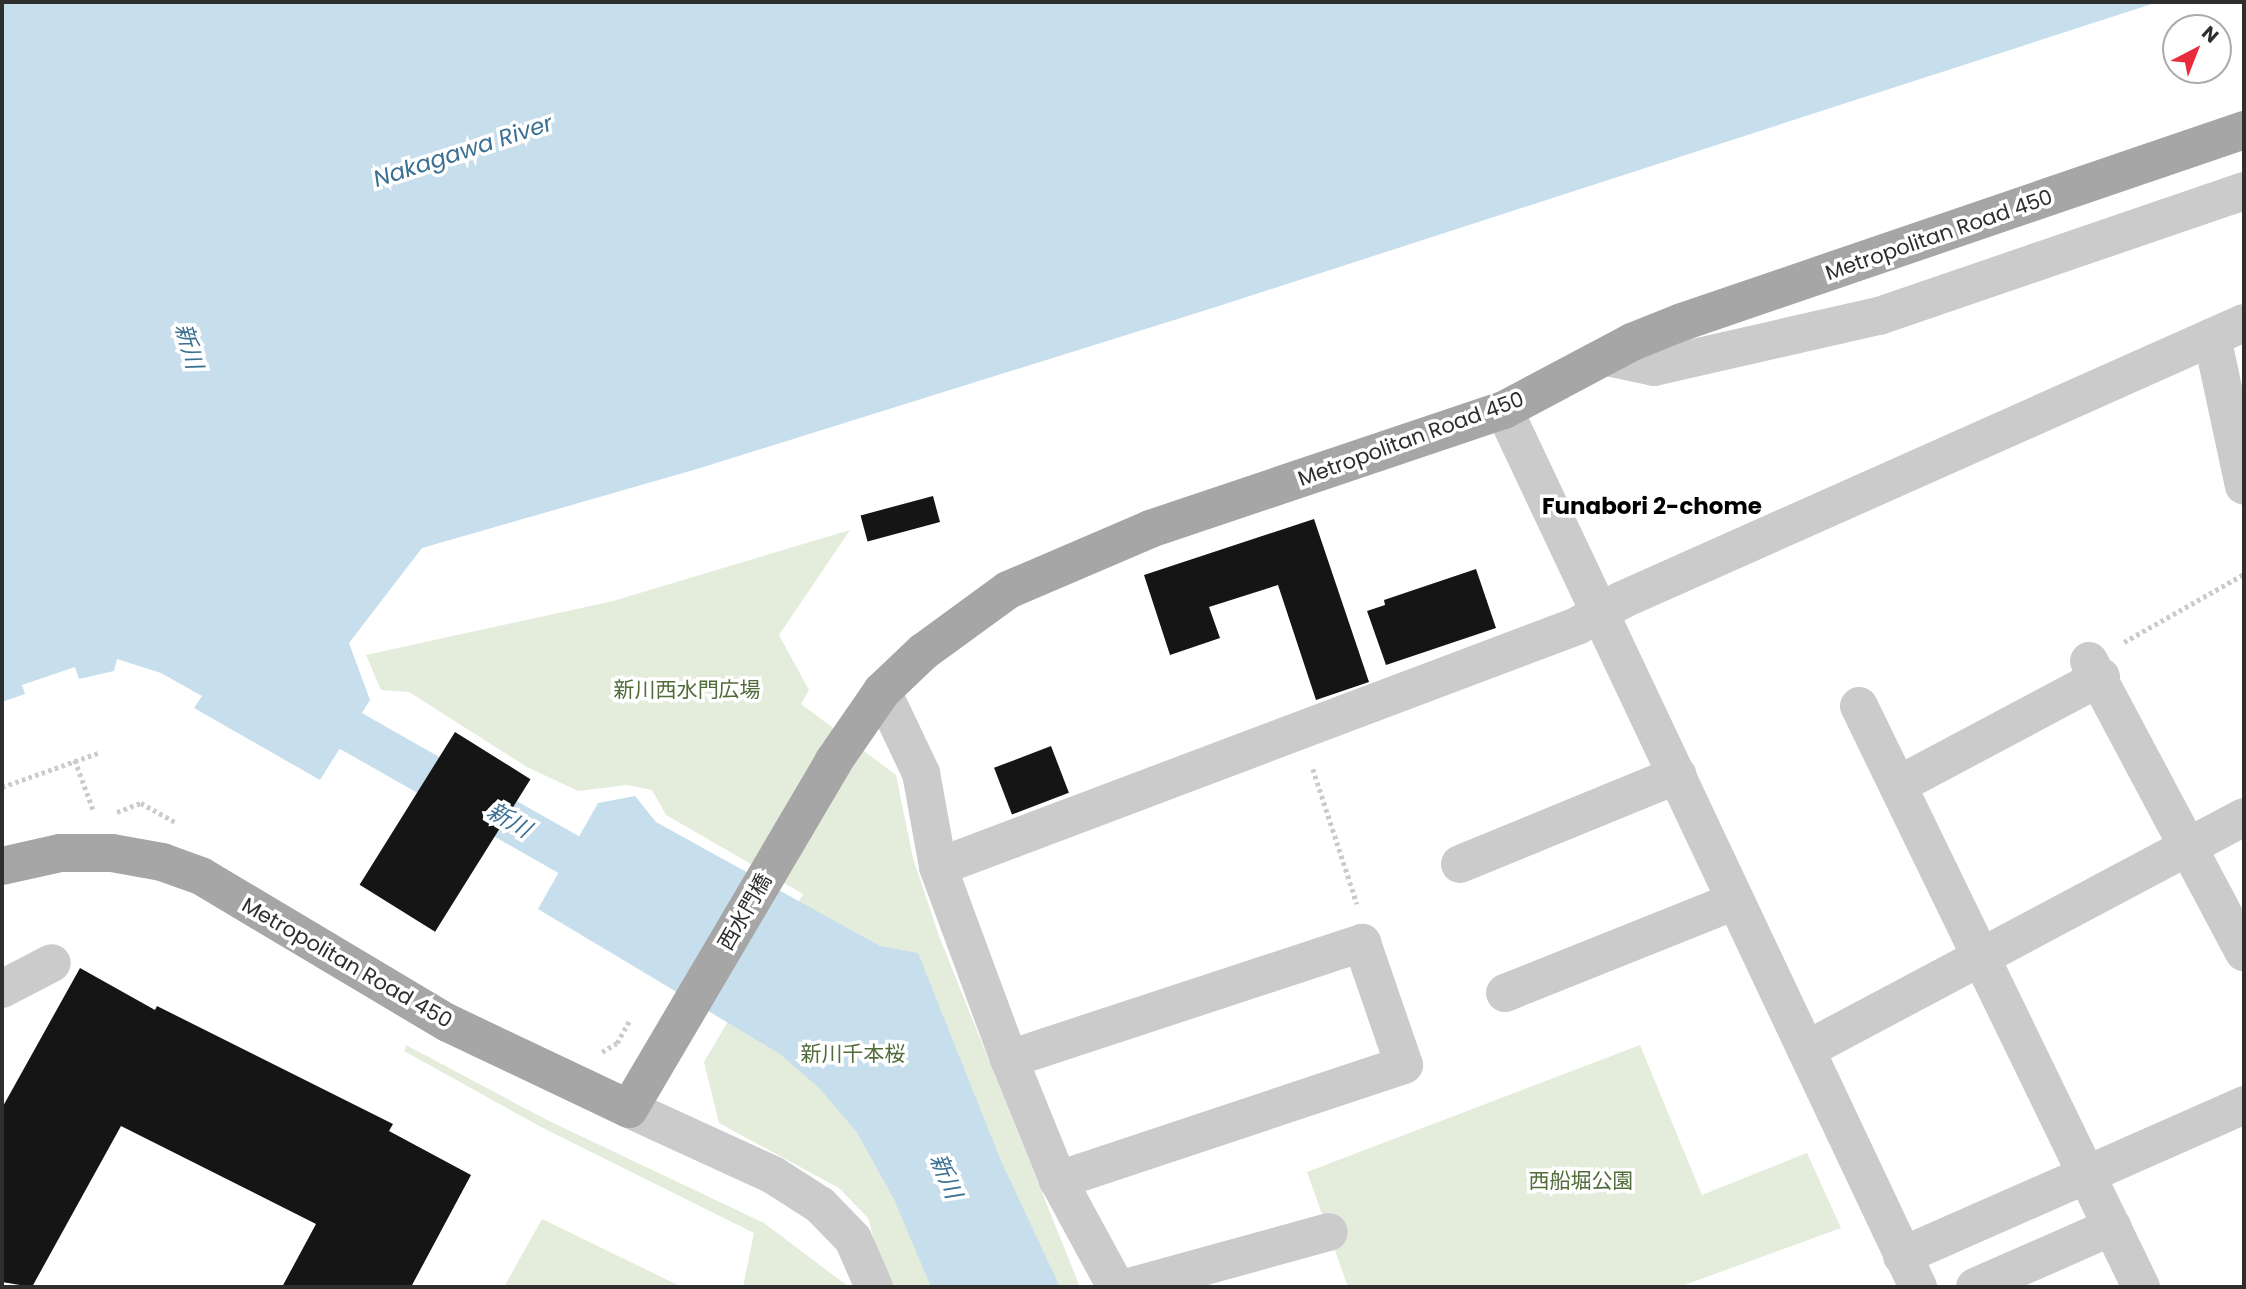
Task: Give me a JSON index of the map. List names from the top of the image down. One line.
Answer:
{"streets":{"main road":["Metropolitan Road 450","西水門橋"]},"crossings":[["Metropolitan Road 450","西水門橋"]],"districts":["Funabori 2-chome"],"water":["Nakagawa River","新川"],"parks":["新川西水門広場","新川千本桜","西船堀公園"],"north":"top right"}
